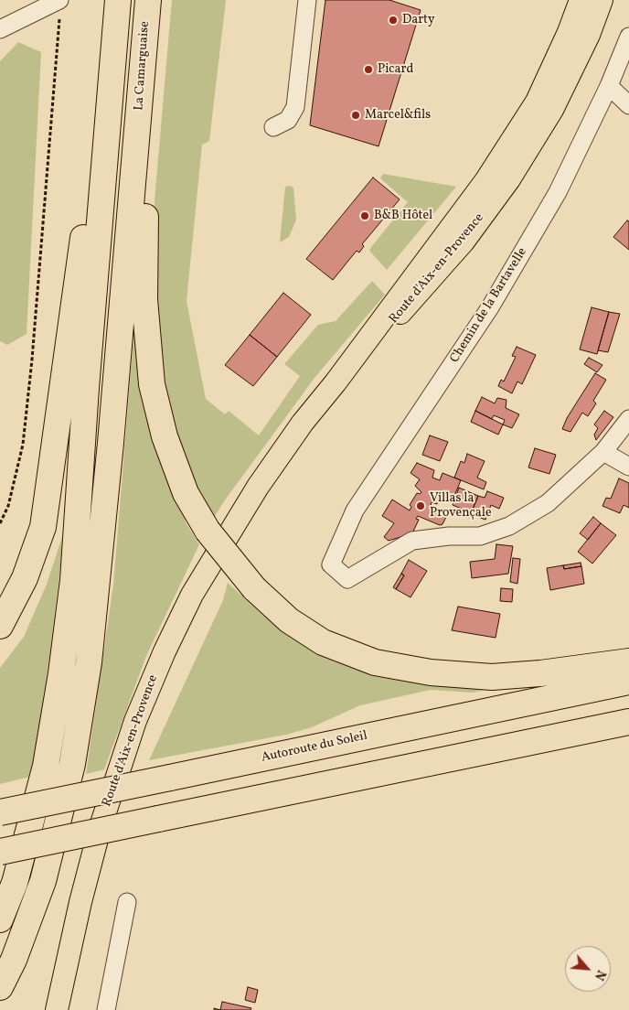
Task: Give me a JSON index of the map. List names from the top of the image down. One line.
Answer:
{"streets":{"highway":["La Camarguaise","Autoroute du Soleil"],"main road":["Route d'Aix-en-Provence"],"street":["Chemin de la Bartavelle"]},"places":["Darty","Picard","Marcel&fils","B&B Hôtel","Villas la Provençale"],"north":"bottom right"}
